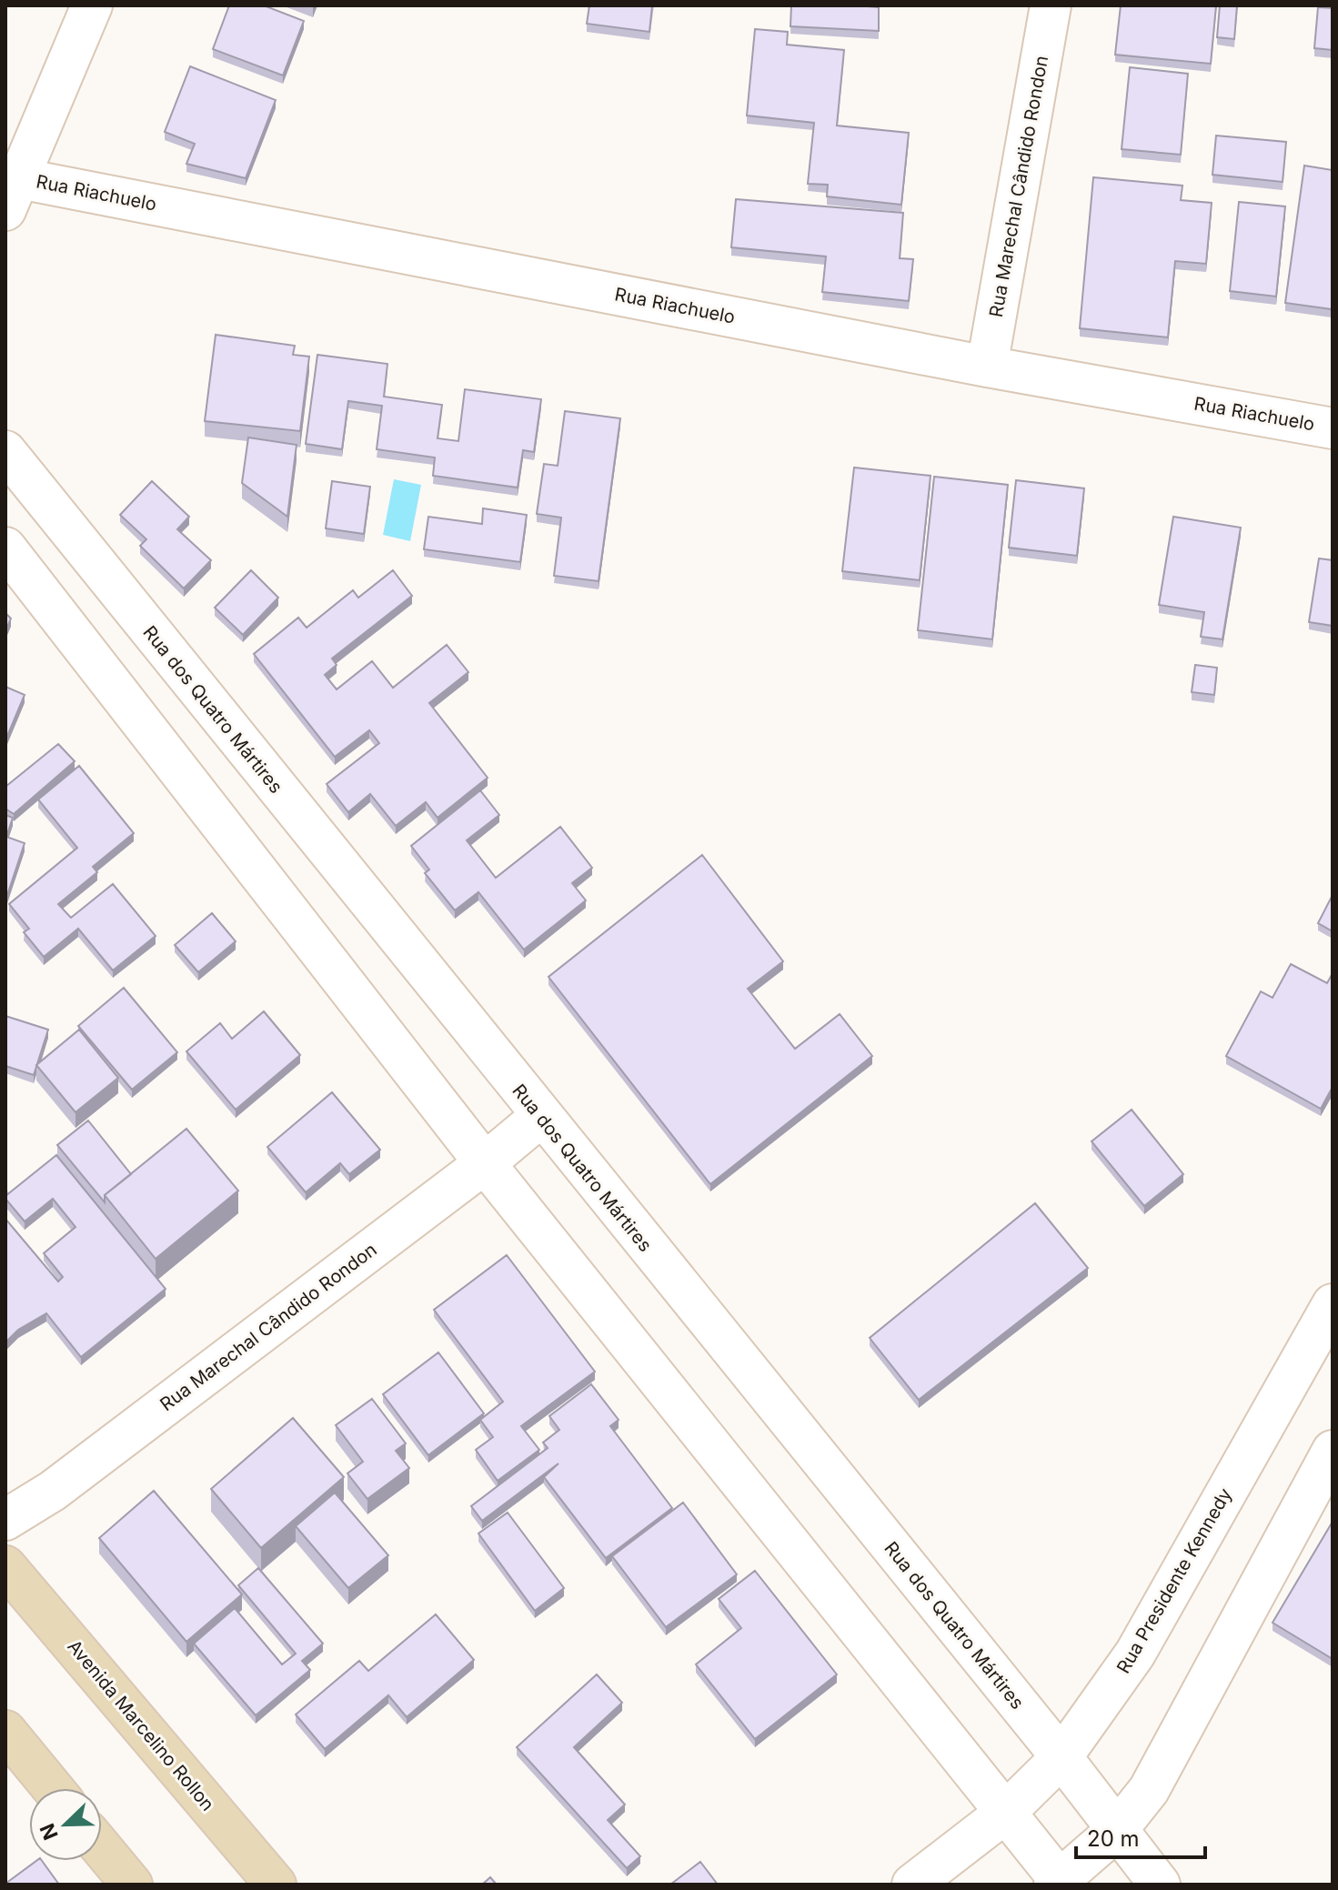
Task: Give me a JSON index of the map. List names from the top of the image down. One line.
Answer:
{"streets":{"main road":["Avenida Marcelino Rollon"],"street":["Rua Marechal Cândido Rondon","Rua Riachuelo","Rua dos Quatro Mártires","Rua Presidente Kennedy"]},"crossings":[["Rua Marechal Cândido Rondon","Rua Riachuelo"],["Rua Marechal Cândido Rondon","Rua dos Quatro Mártires"],["Rua dos Quatro Mártires","Rua Presidente Kennedy"]],"scale_bar":"20 m","north":"bottom left"}
